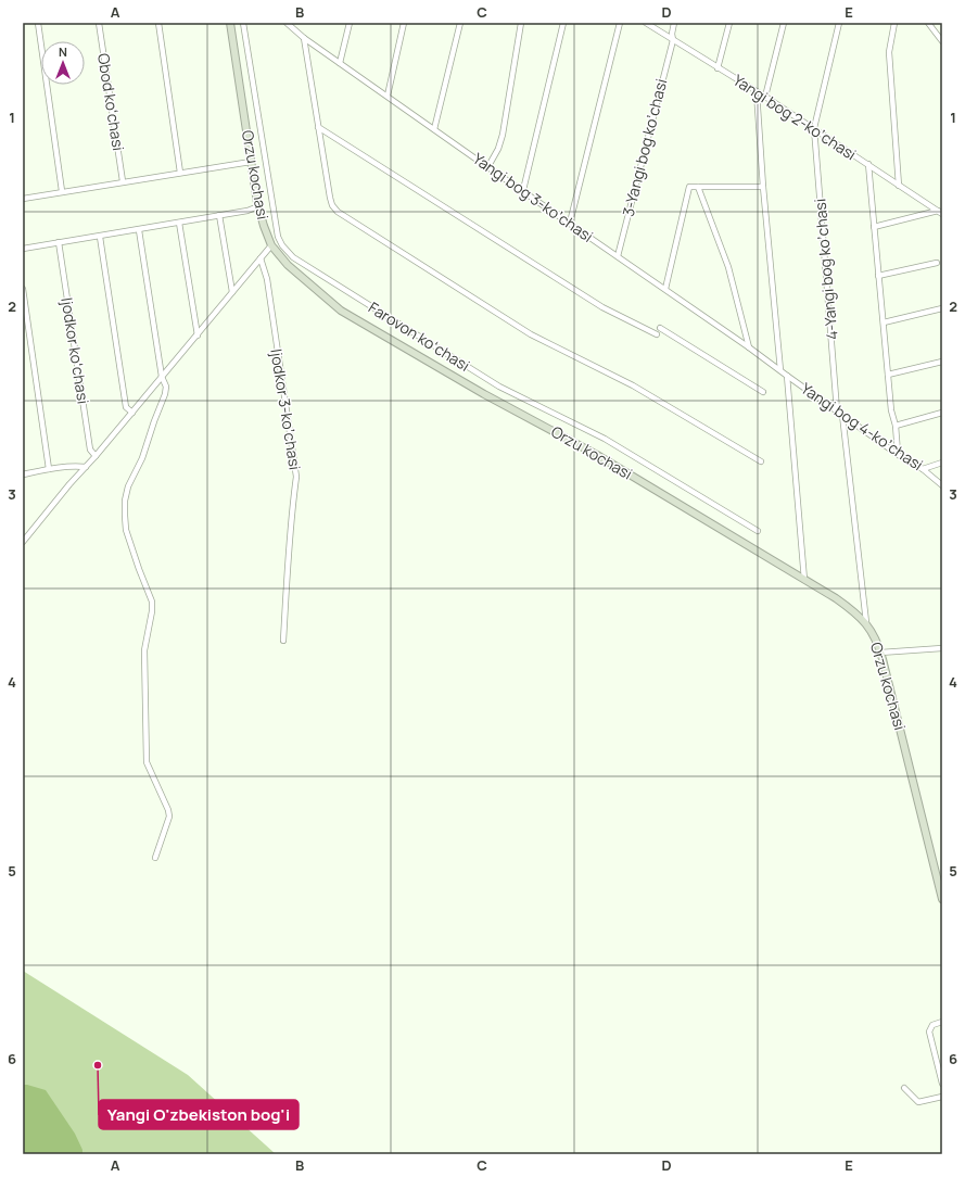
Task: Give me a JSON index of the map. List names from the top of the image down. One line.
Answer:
{"streets":{"main road":["Orzu kochasi"],"street":["Obod koʻchasi","Yangi bog 2-koʼchasi","3-Yangi bog koʼchasi","Yangi bog 3-koʼchasi","4-Yangi bog koʼchasi","Farovon koʻchasi","Ijodkor koʻchasi","Ijodkor 3-koʼchasi","Yangi bog 4-koʼchasi"]},"crossings":[["Yangi bog 2-koʼchasi","3-Yangi bog koʼchasi"],["Yangi bog 2-koʼchasi","4-Yangi bog koʼchasi"],["3-Yangi bog koʼchasi","Yangi bog 3-koʼchasi"],["Yangi bog 3-koʼchasi","Yangi bog 4-koʼchasi"],["4-Yangi bog koʼchasi","Yangi bog 4-koʼchasi"]],"places":["Yangi O'zbekiston bog'i"],"north":"top","grid":{"columns":["A","B","C","D","E"],"rows":["1","2","3","4","5","6"]}}
